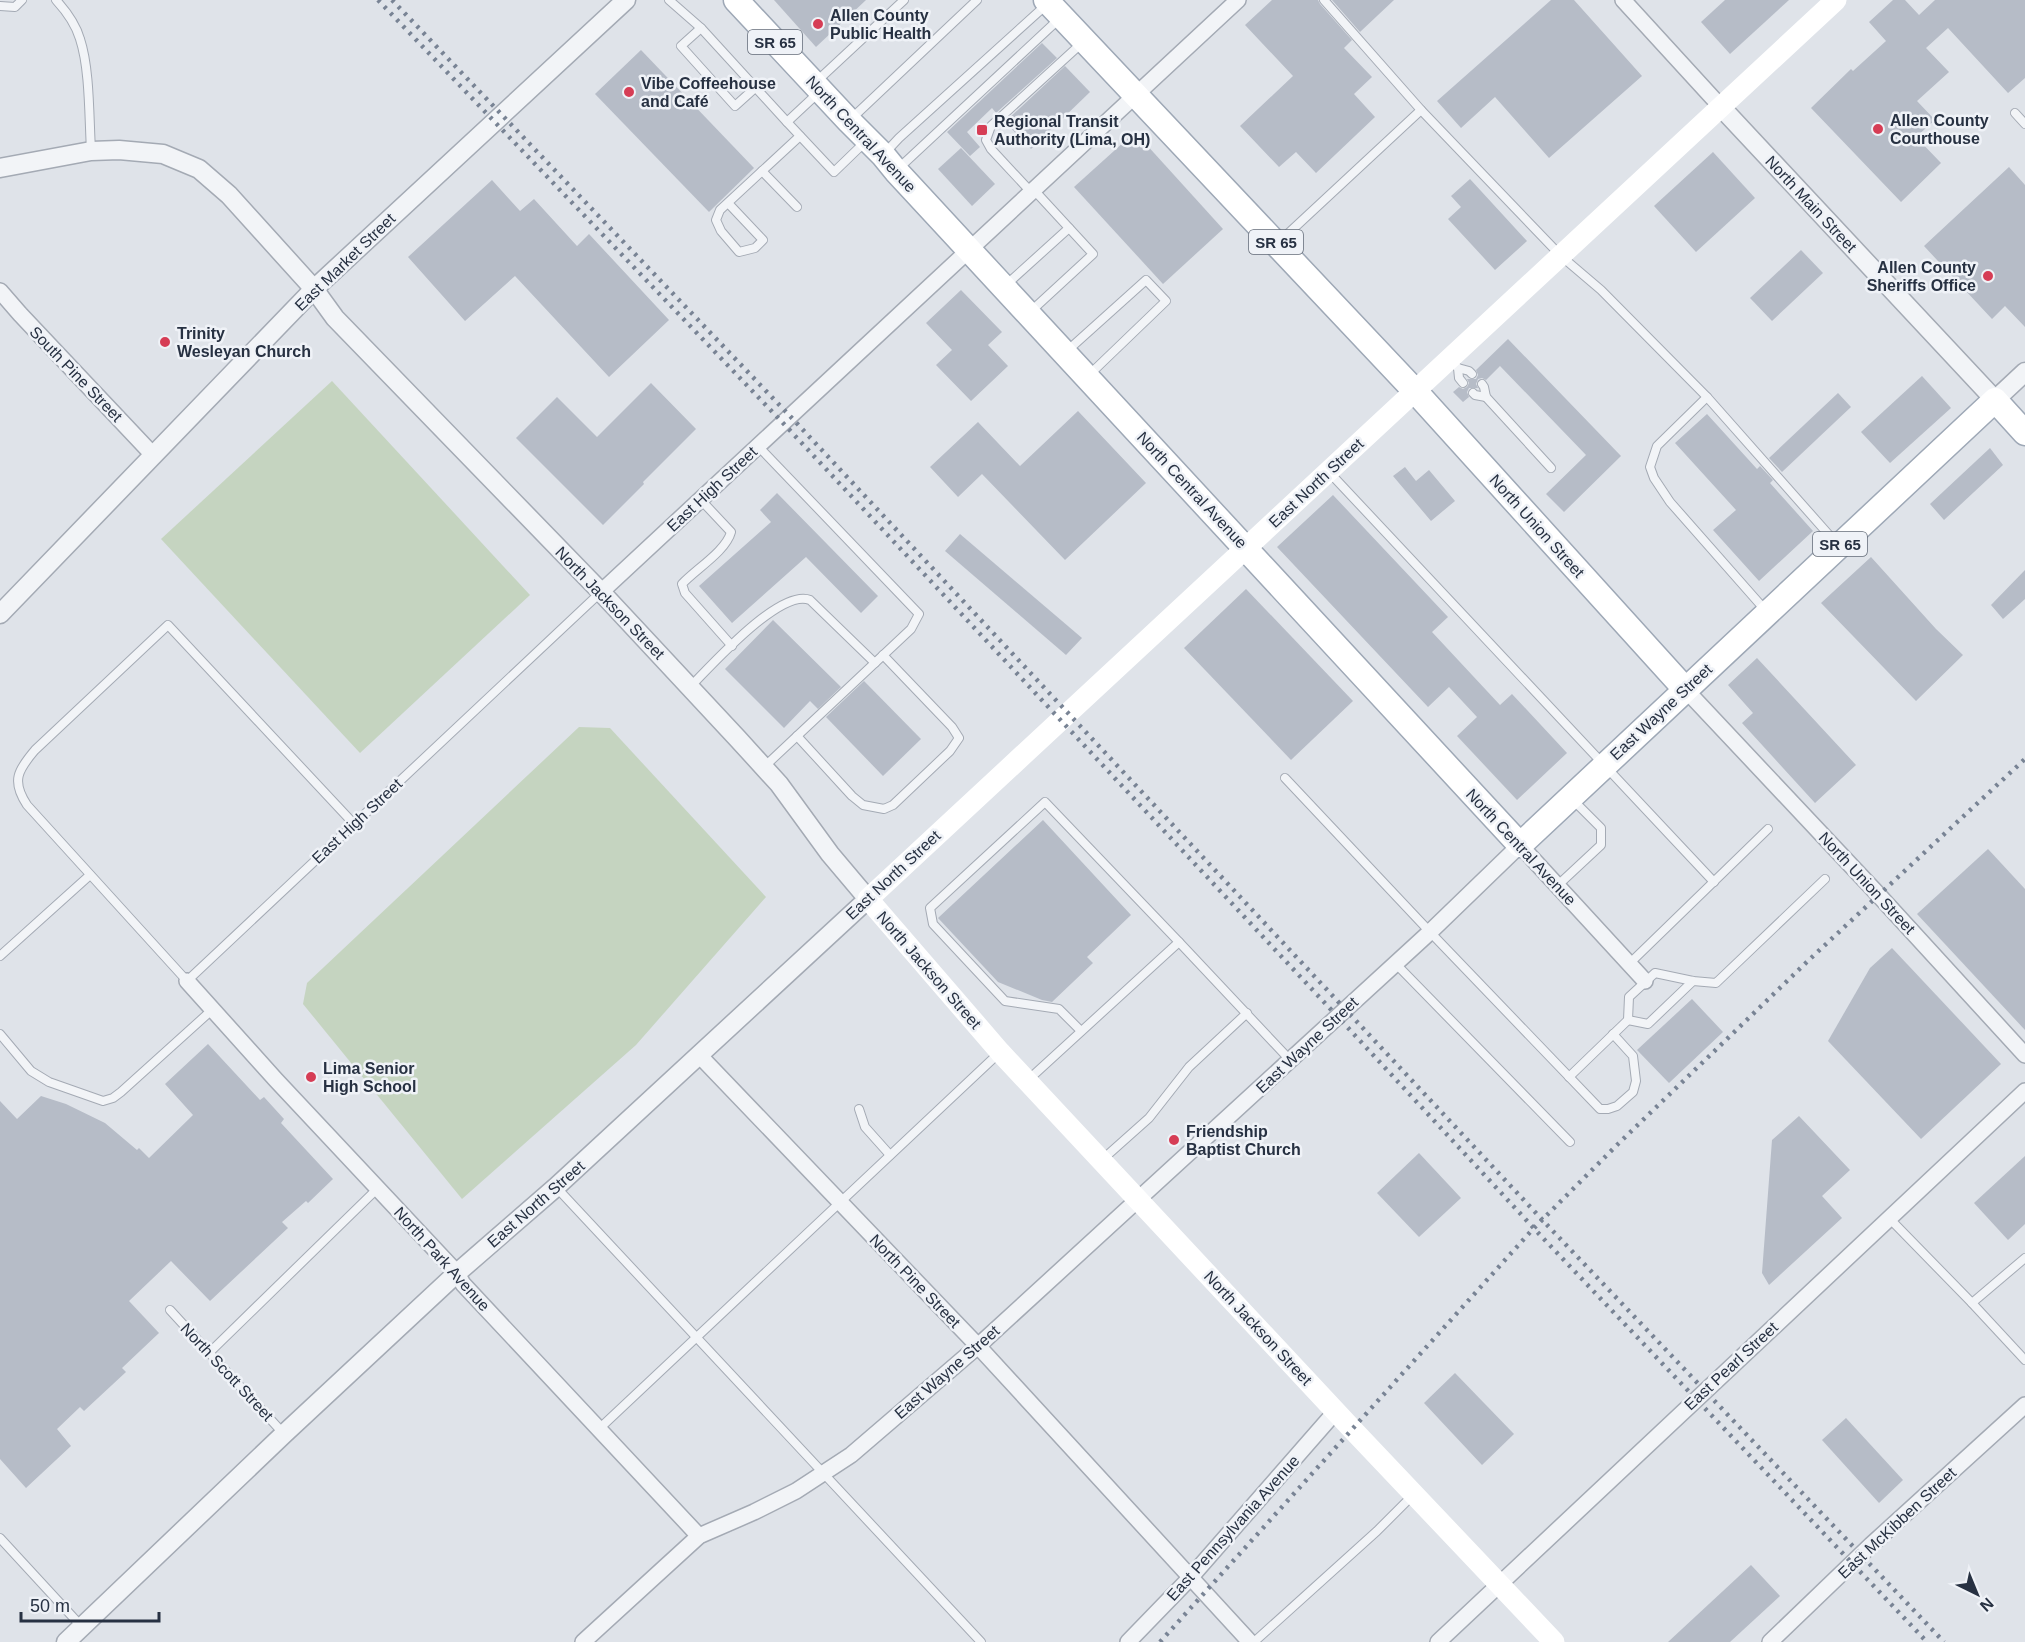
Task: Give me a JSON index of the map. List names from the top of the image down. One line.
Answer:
{"streets":{"main road":["SR 65","North Central Avenue","North Main Street","East North Street","North Union Street","North Jackson Street","East Wayne Street"],"street":["East Market Street","South Pine Street","East High Street","North Park Avenue","North Pine Street","East Pearl Street","East McKibben Street","East Pennsylvania Avenue"],"lane":["North Scott Street"]},"crossings":[["North Central Avenue","East North Street"],["North Central Avenue","East High Street"],["North Central Avenue","East Wayne Street"],["North Main Street","East North Street"],["North Main Street","East Wayne Street"],["East Market Street","South Pine Street"],["East Market Street","North Jackson Street"],["East North Street","North Union Street"],["East North Street","North Jackson Street"],["East North Street","North Park Avenue"],["East North Street","North Pine Street"],["East North Street","North Scott Street"],["East High Street","North Union Street"],["East High Street","North Jackson Street"],["East High Street","North Park Avenue"],["North Union Street","East Wayne Street"],["North Jackson Street","East Wayne Street"],["North Jackson Street","East Pearl Street"],["North Jackson Street","East Pennsylvania Avenue"],["East Wayne Street","North Park Avenue"],["East Wayne Street","North Pine Street"],["North Pine Street","East Pennsylvania Avenue"]],"places":{"other":["Allen County Public Health","Vibe Coffeehouse and Café","Allen County Courthouse","Allen County Sheriffs Office","Trinity Wesleyan Church","Lima Senior High School","Friendship Baptist Church"],"transit":["Regional Transit Authority (Lima, OH)"]},"scale_bar":"50 m","north":"bottom right"}
